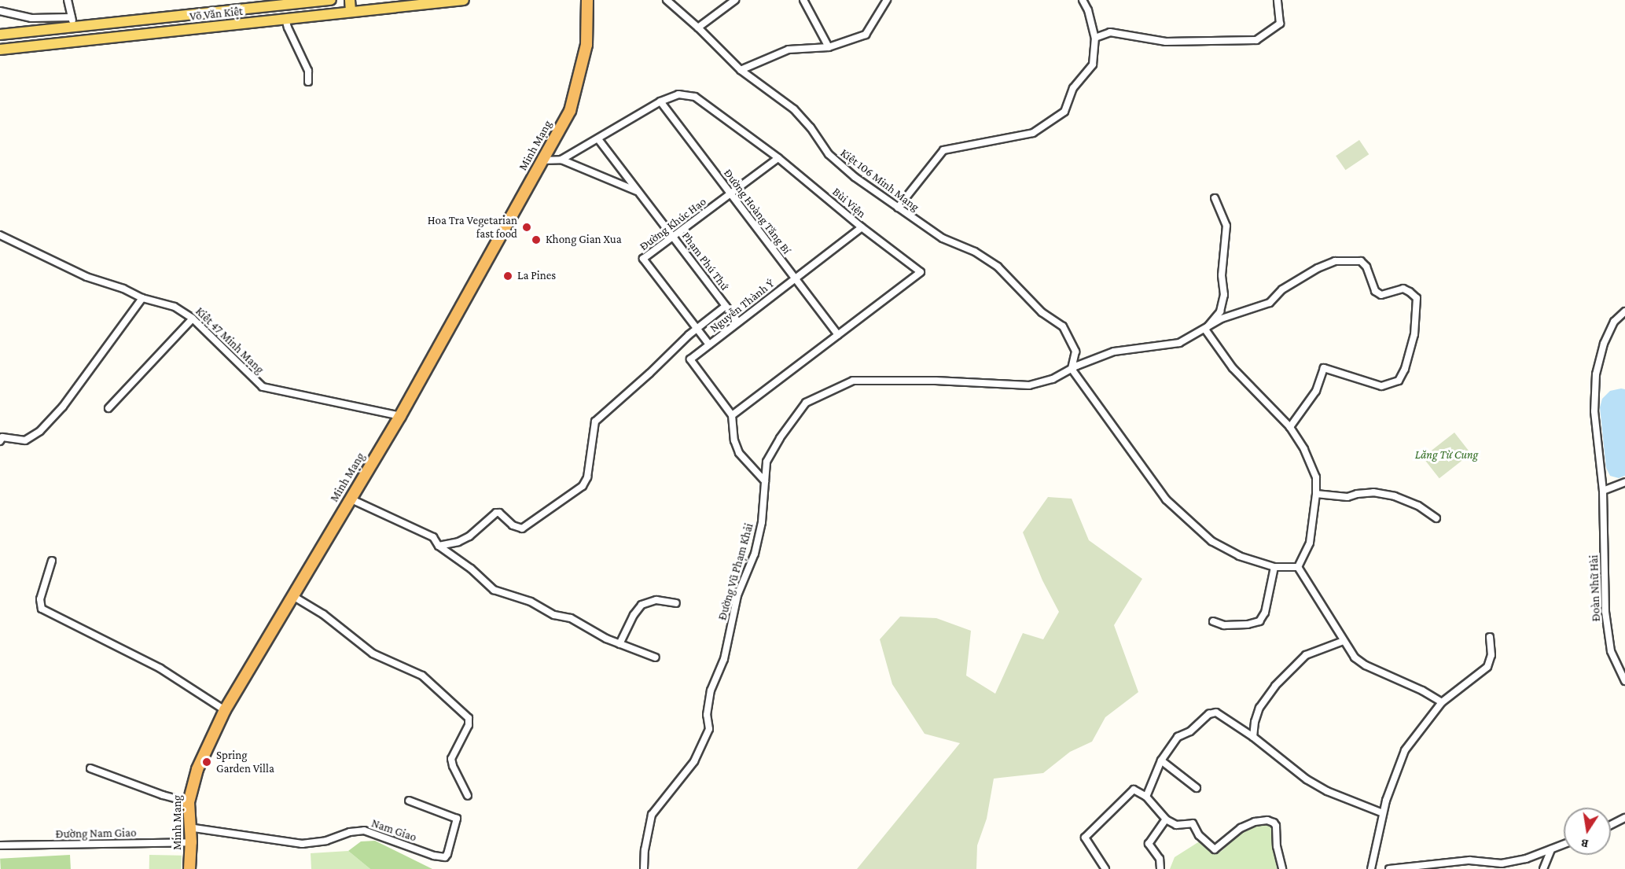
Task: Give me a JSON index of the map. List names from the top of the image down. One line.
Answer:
{"streets":{"highway":["Minh Mạng"],"main road":["Võ Văn Kiệt"],"street":["Kiệt 106 Minh Mạng","Bùi Viện","Đường Hoàng Tăng Bí","Đường Khúc Hạo","Phạm Phú Thứ","Nguyễn Thành Ý","Kiệt 47 Minh Mạng","Đường Vũ Phạm Khải","Đoàn Nhữ Hài","Nam Giao","Đường Nam Giao"]},"crossings":[["Minh Mạng","Kiệt 47 Minh Mạng"],["Minh Mạng","Nam Giao"],["Minh Mạng","Đường Nam Giao"],["Kiệt 106 Minh Mạng","Đường Vũ Phạm Khải"],["Bùi Viện","Đường Hoàng Tăng Bí"],["Bùi Viện","Đường Khúc Hạo"],["Bùi Viện","Phạm Phú Thứ"],["Bùi Viện","Nguyễn Thành Ý"],["Đường Hoàng Tăng Bí","Đường Khúc Hạo"],["Đường Hoàng Tăng Bí","Nguyễn Thành Ý"],["Đường Khúc Hạo","Phạm Phú Thứ"],["Đường Khúc Hạo","Nguyễn Thành Ý"],["Phạm Phú Thứ","Nguyễn Thành Ý"]],"parks":["Lăng Từ Cung"],"places":["Hoa Tra Vegetarian fast food","Khong Gian Xua","La Pines","Spring Garden Villa"],"north":"bottom"}
